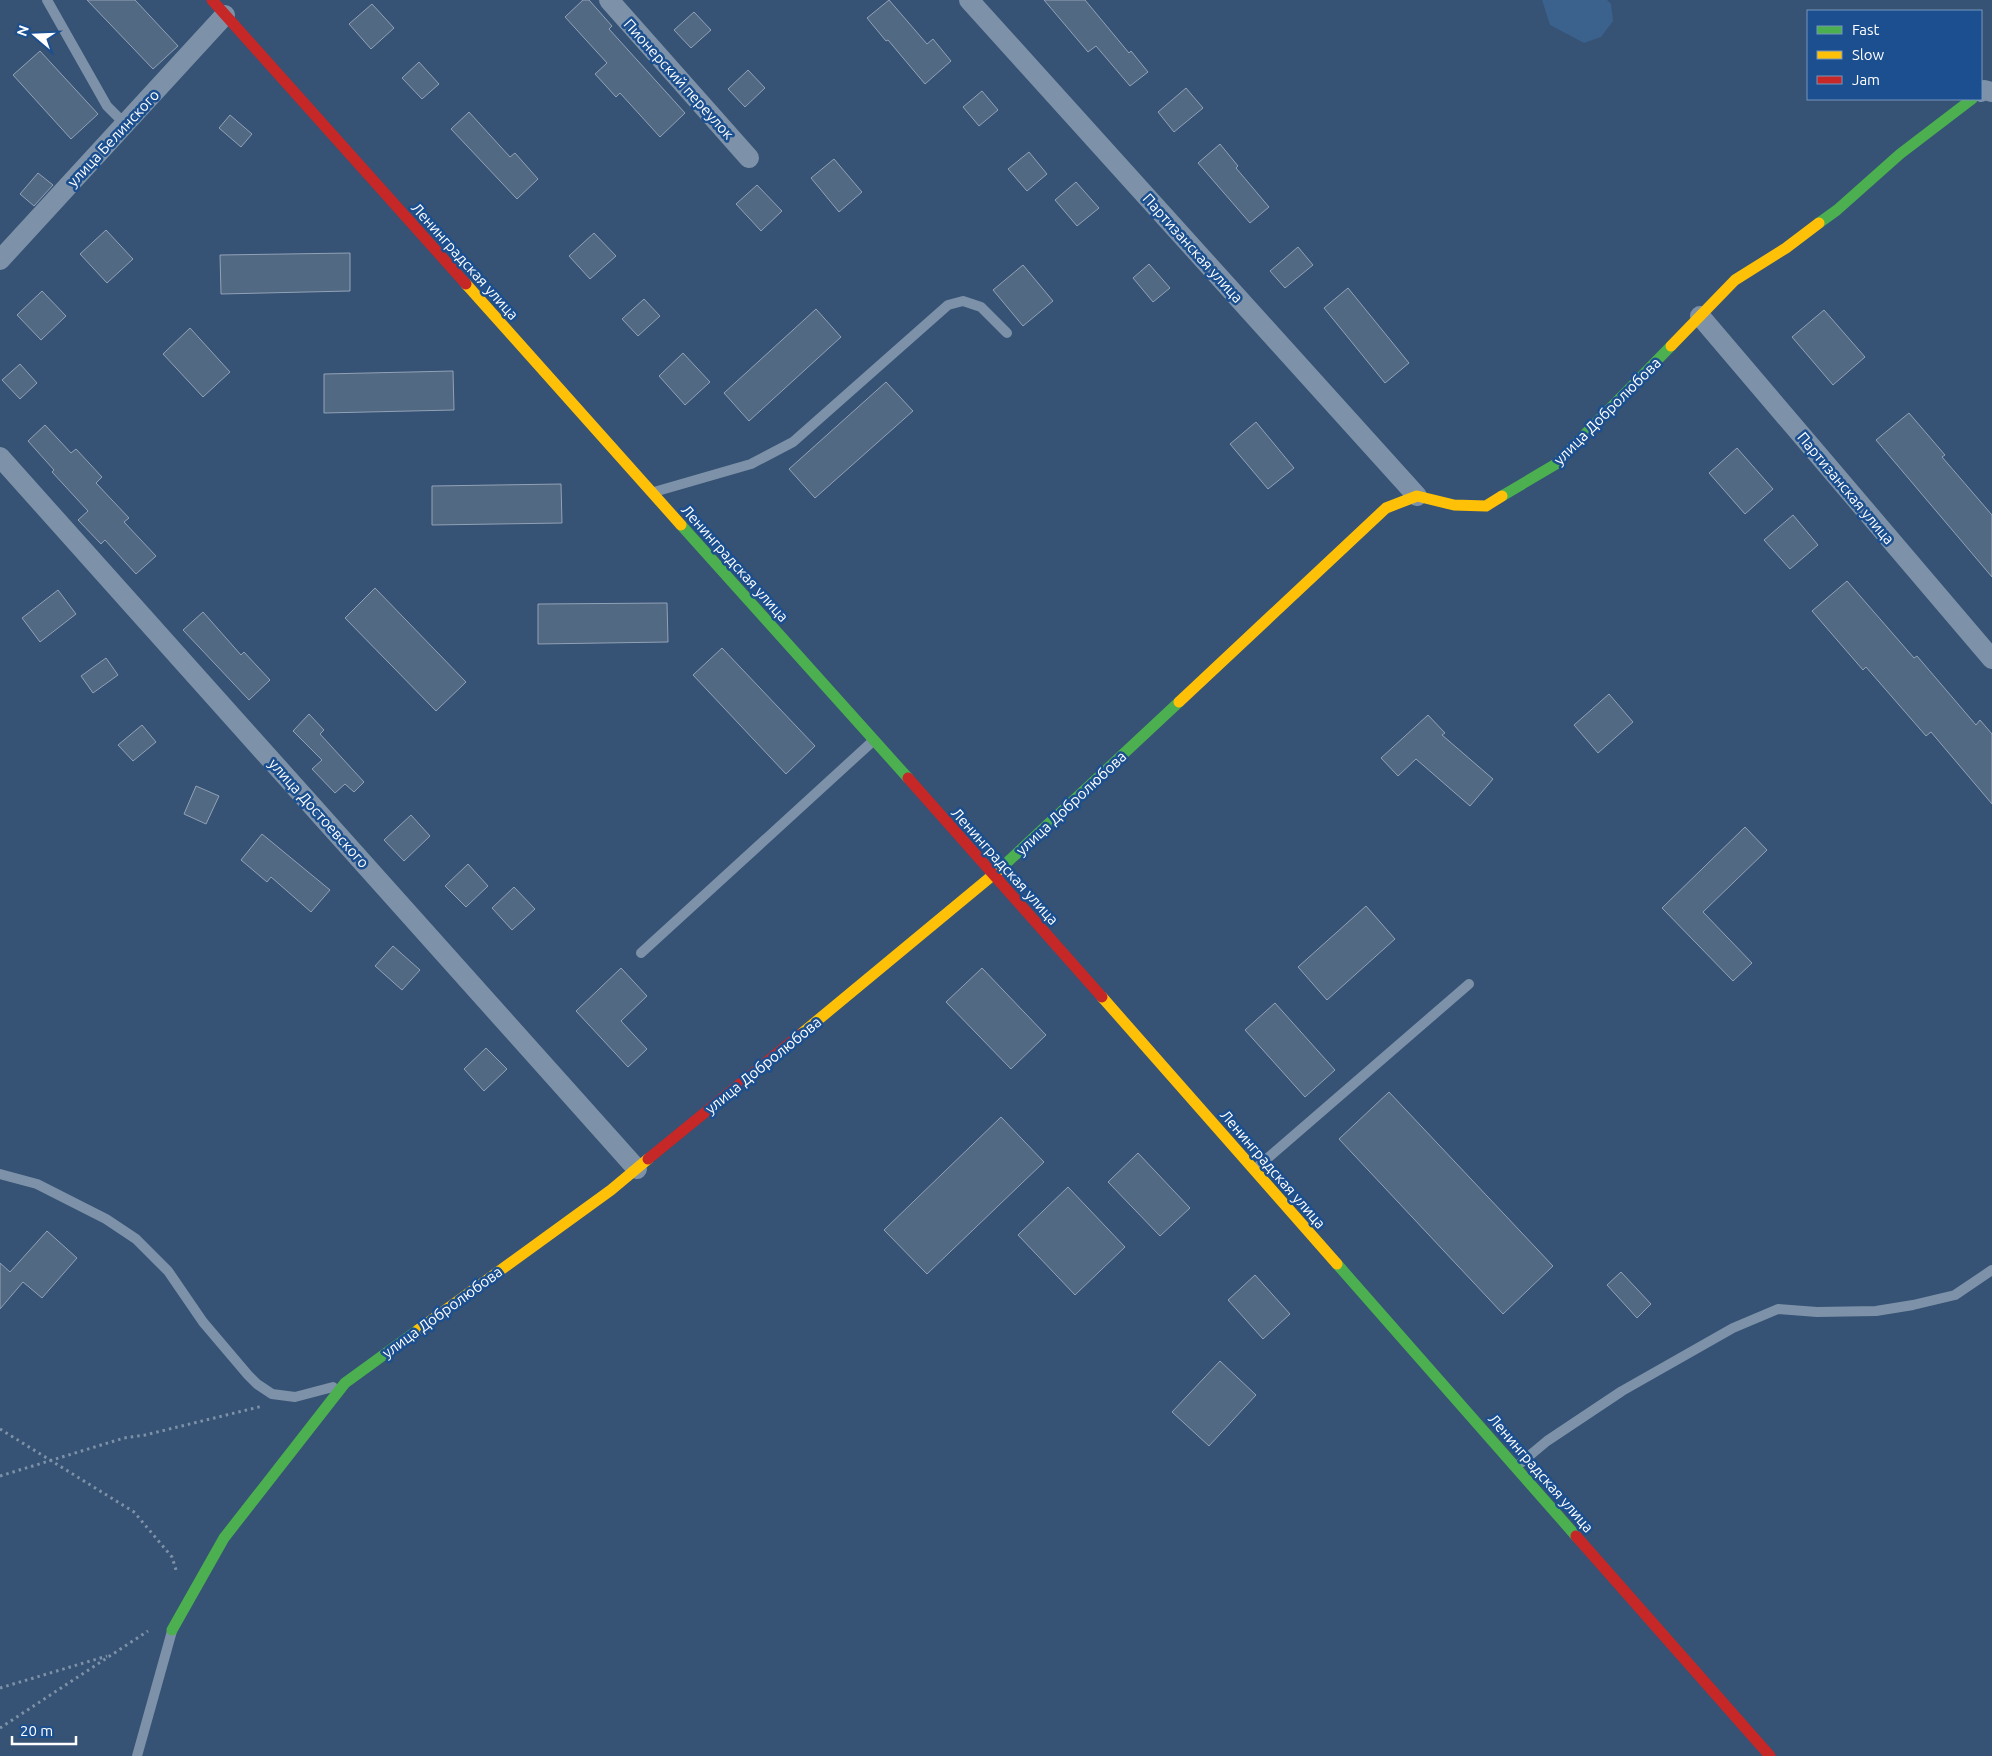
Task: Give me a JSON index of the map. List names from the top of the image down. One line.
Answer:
{"streets":{"street":["Пионерский переулок","улица Белинского","Партизанская улица","Ленинградская улица","улица Добролюбова","улица Достоевского"]},"crossings":[["улица Белинского","Ленинградская улица"],["Партизанская улица","улица Добролюбова"],["Ленинградская улица","улица Добролюбова"],["улица Добролюбова","улица Достоевского"]],"legend":["Fast","Slow","Jam"],"scale_bar":"20 m","north":"left"}
